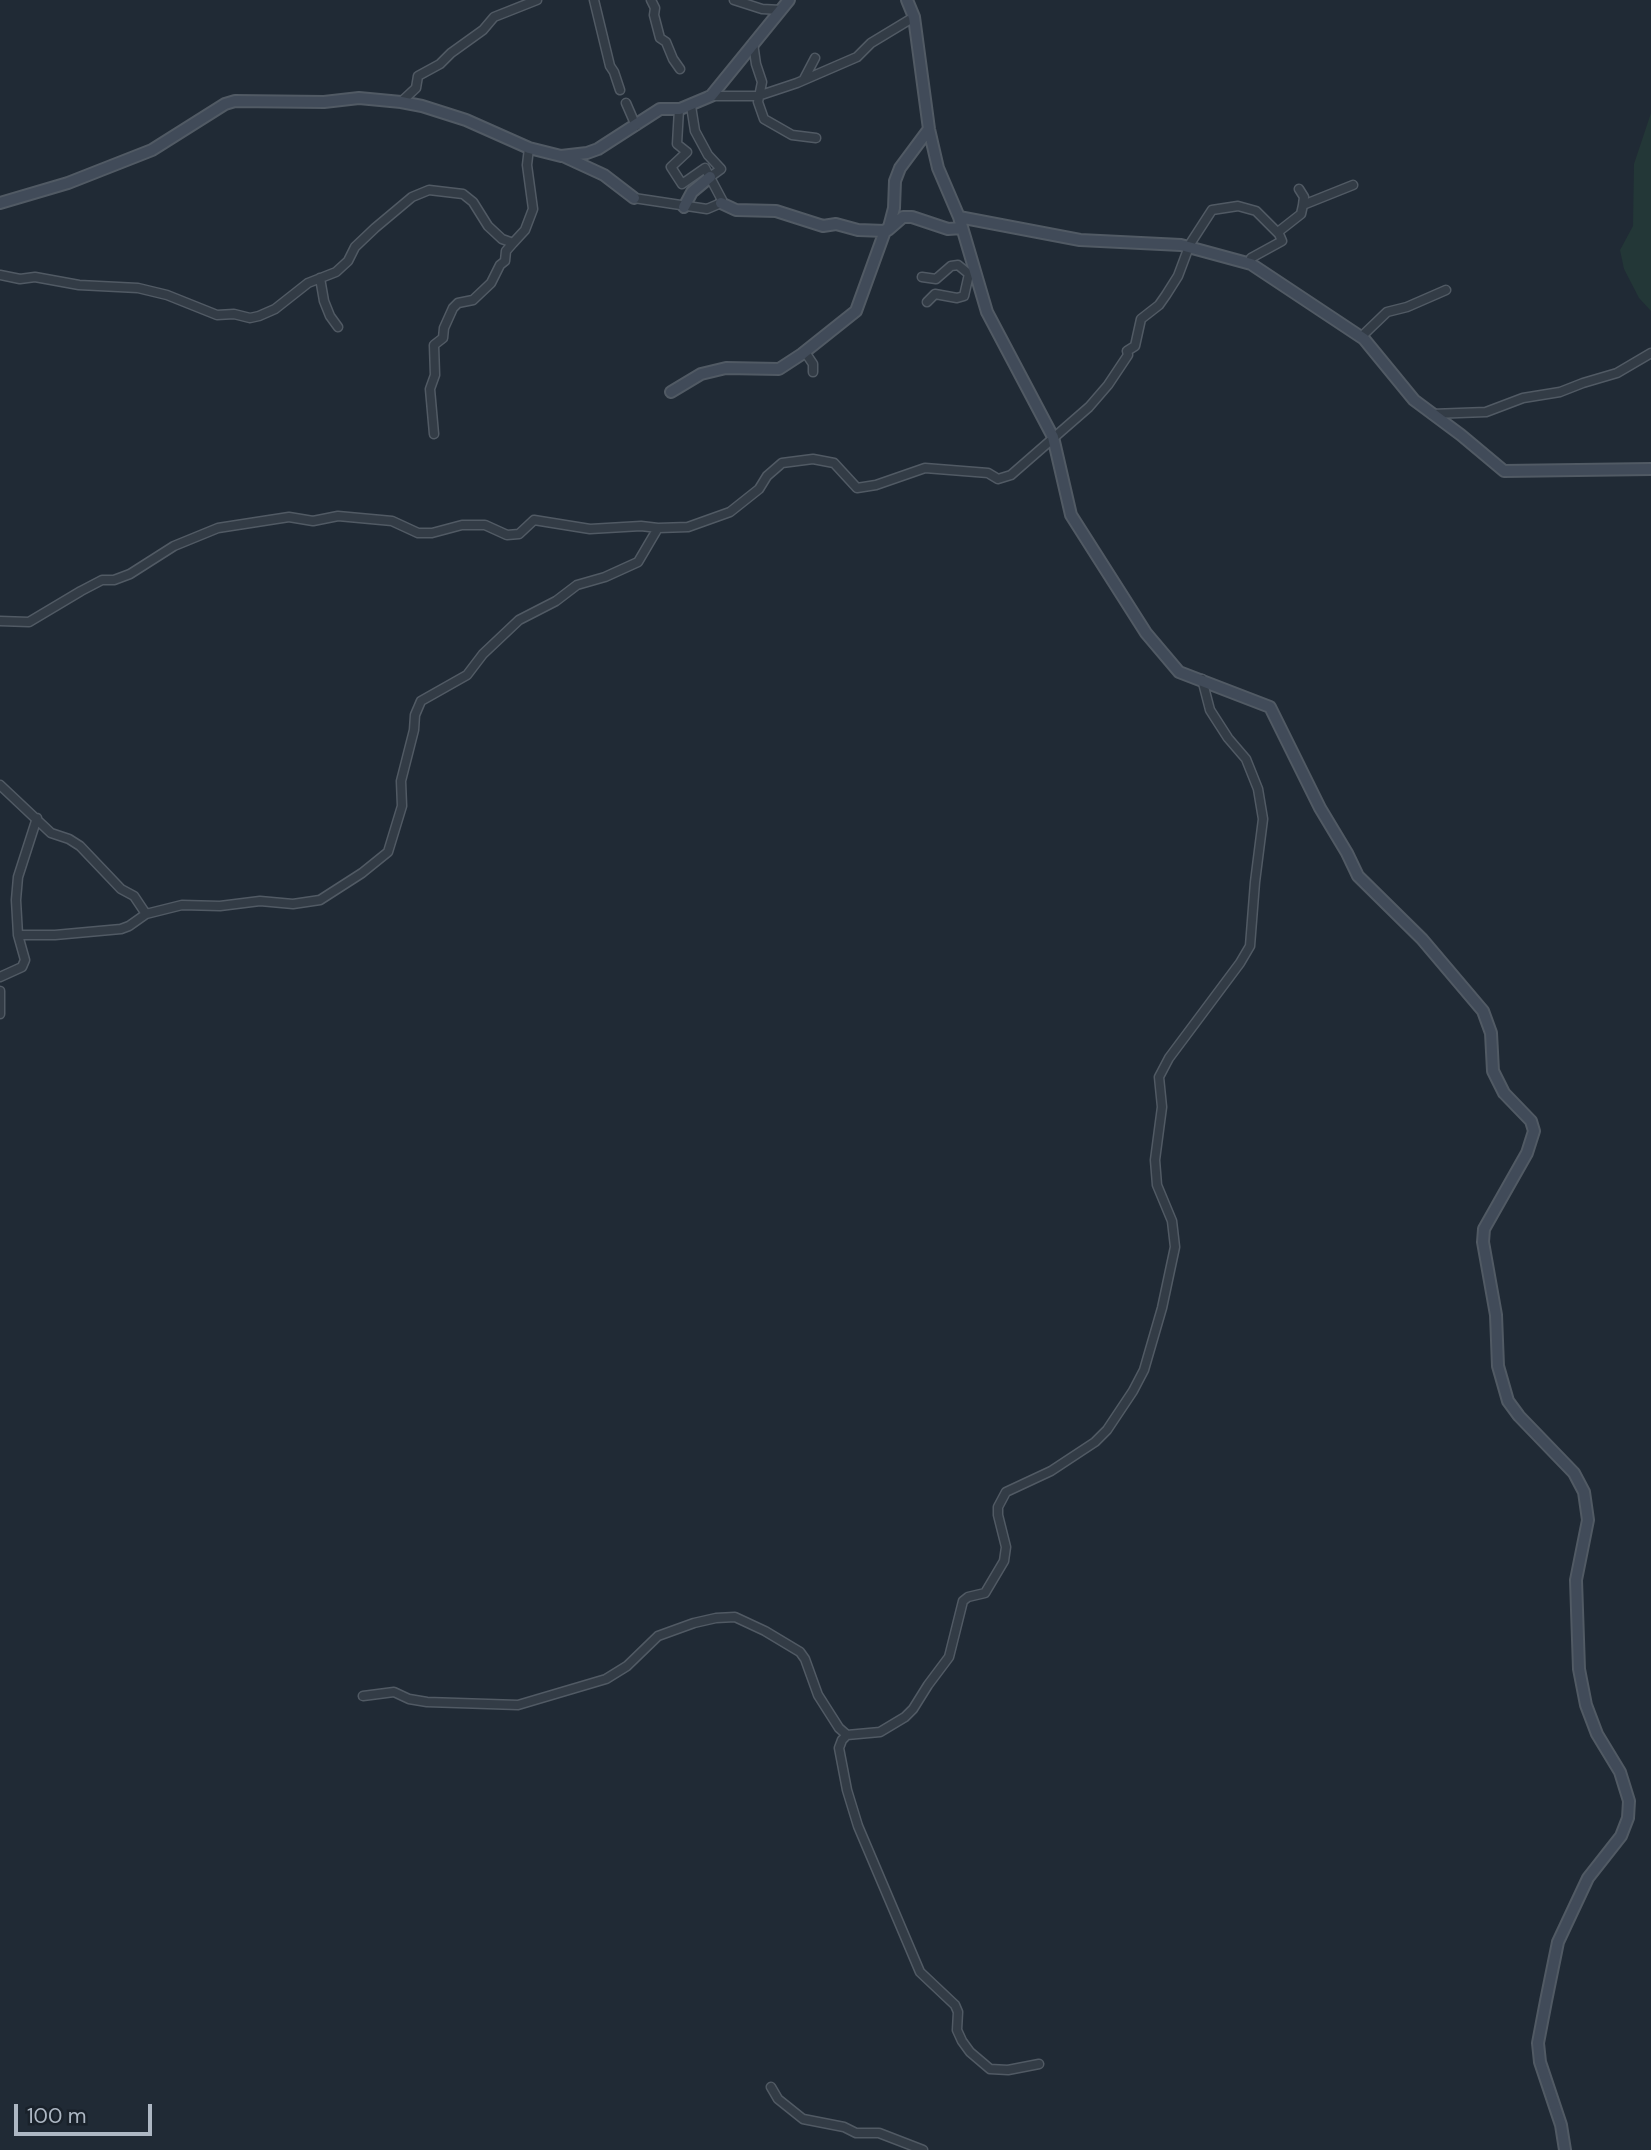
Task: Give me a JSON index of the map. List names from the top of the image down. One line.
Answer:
{"scale_bar":"100 m"}
